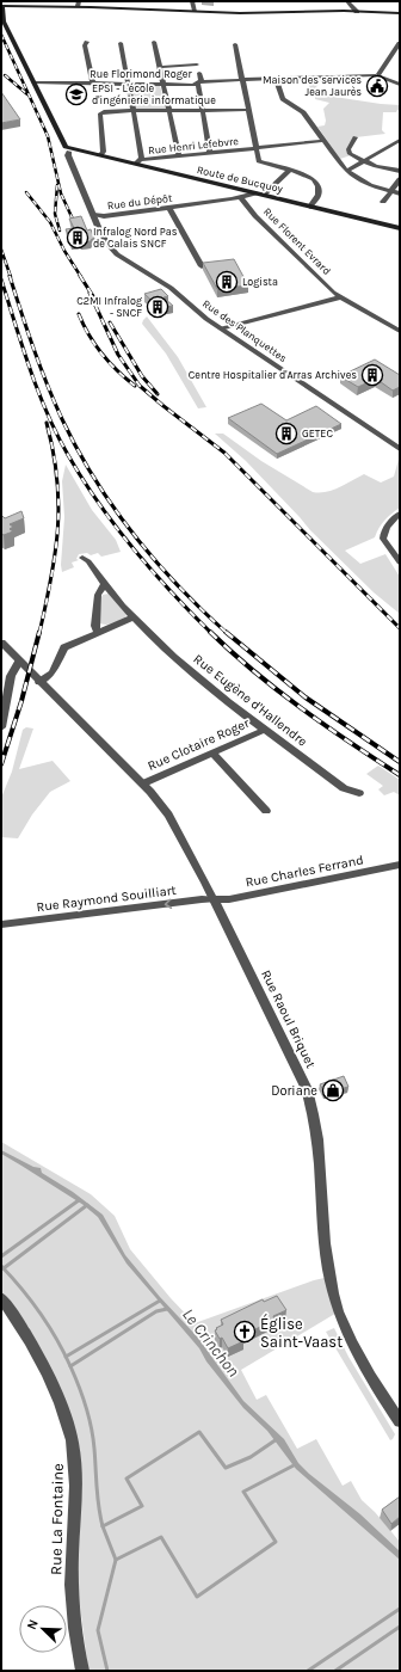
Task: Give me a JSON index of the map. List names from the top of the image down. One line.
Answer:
{"streets":{"main road":["Route de Bucquoy","Rue du Dépôt"],"street":["Rue Florimond Roger","Rue Henri Lefebvre","Rue Florent Evrard","Rue des Planquettes","Rue Eugène d'Hallendre","Rue Clotaire Roger","Rue Charles Ferrand","Rue Raymond Souilliart","Rue Raoul Briquet","Rue La Fontaine"]},"crossings":[["Rue Florimond Roger","Rue du Dépôt"],["Rue Henri Lefebvre","Route de Bucquoy"],["Route de Bucquoy","Rue du Dépôt"],["Rue du Dépôt","Rue Florent Evrard"],["Rue du Dépôt","Rue des Planquettes"],["Rue Eugène d'Hallendre","Rue Clotaire Roger"],["Rue Clotaire Roger","Rue Raoul Briquet"],["Rue Charles Ferrand","Rue Raymond Souilliart"],["Rue Charles Ferrand","Rue Raoul Briquet"],["Rue Raymond Souilliart","Rue Raoul Briquet"]],"one_way":["Rue Raymond Souilliart"],"water":["Le Crinchon"],"places":{"public building":["Maison des services Jean Jaurès"],"school or university":["EPSI - L'école d'ingénierie informatique"],"building":["Infralog Nord Pas de Calais SNCF","Logista","C2MI Infralog - SNCF","Centre Hospitalier d'Arras Archives","GETEC"],"shop":["Doriane"],"church":["Église Saint-Vaast"]},"north":"top left"}
